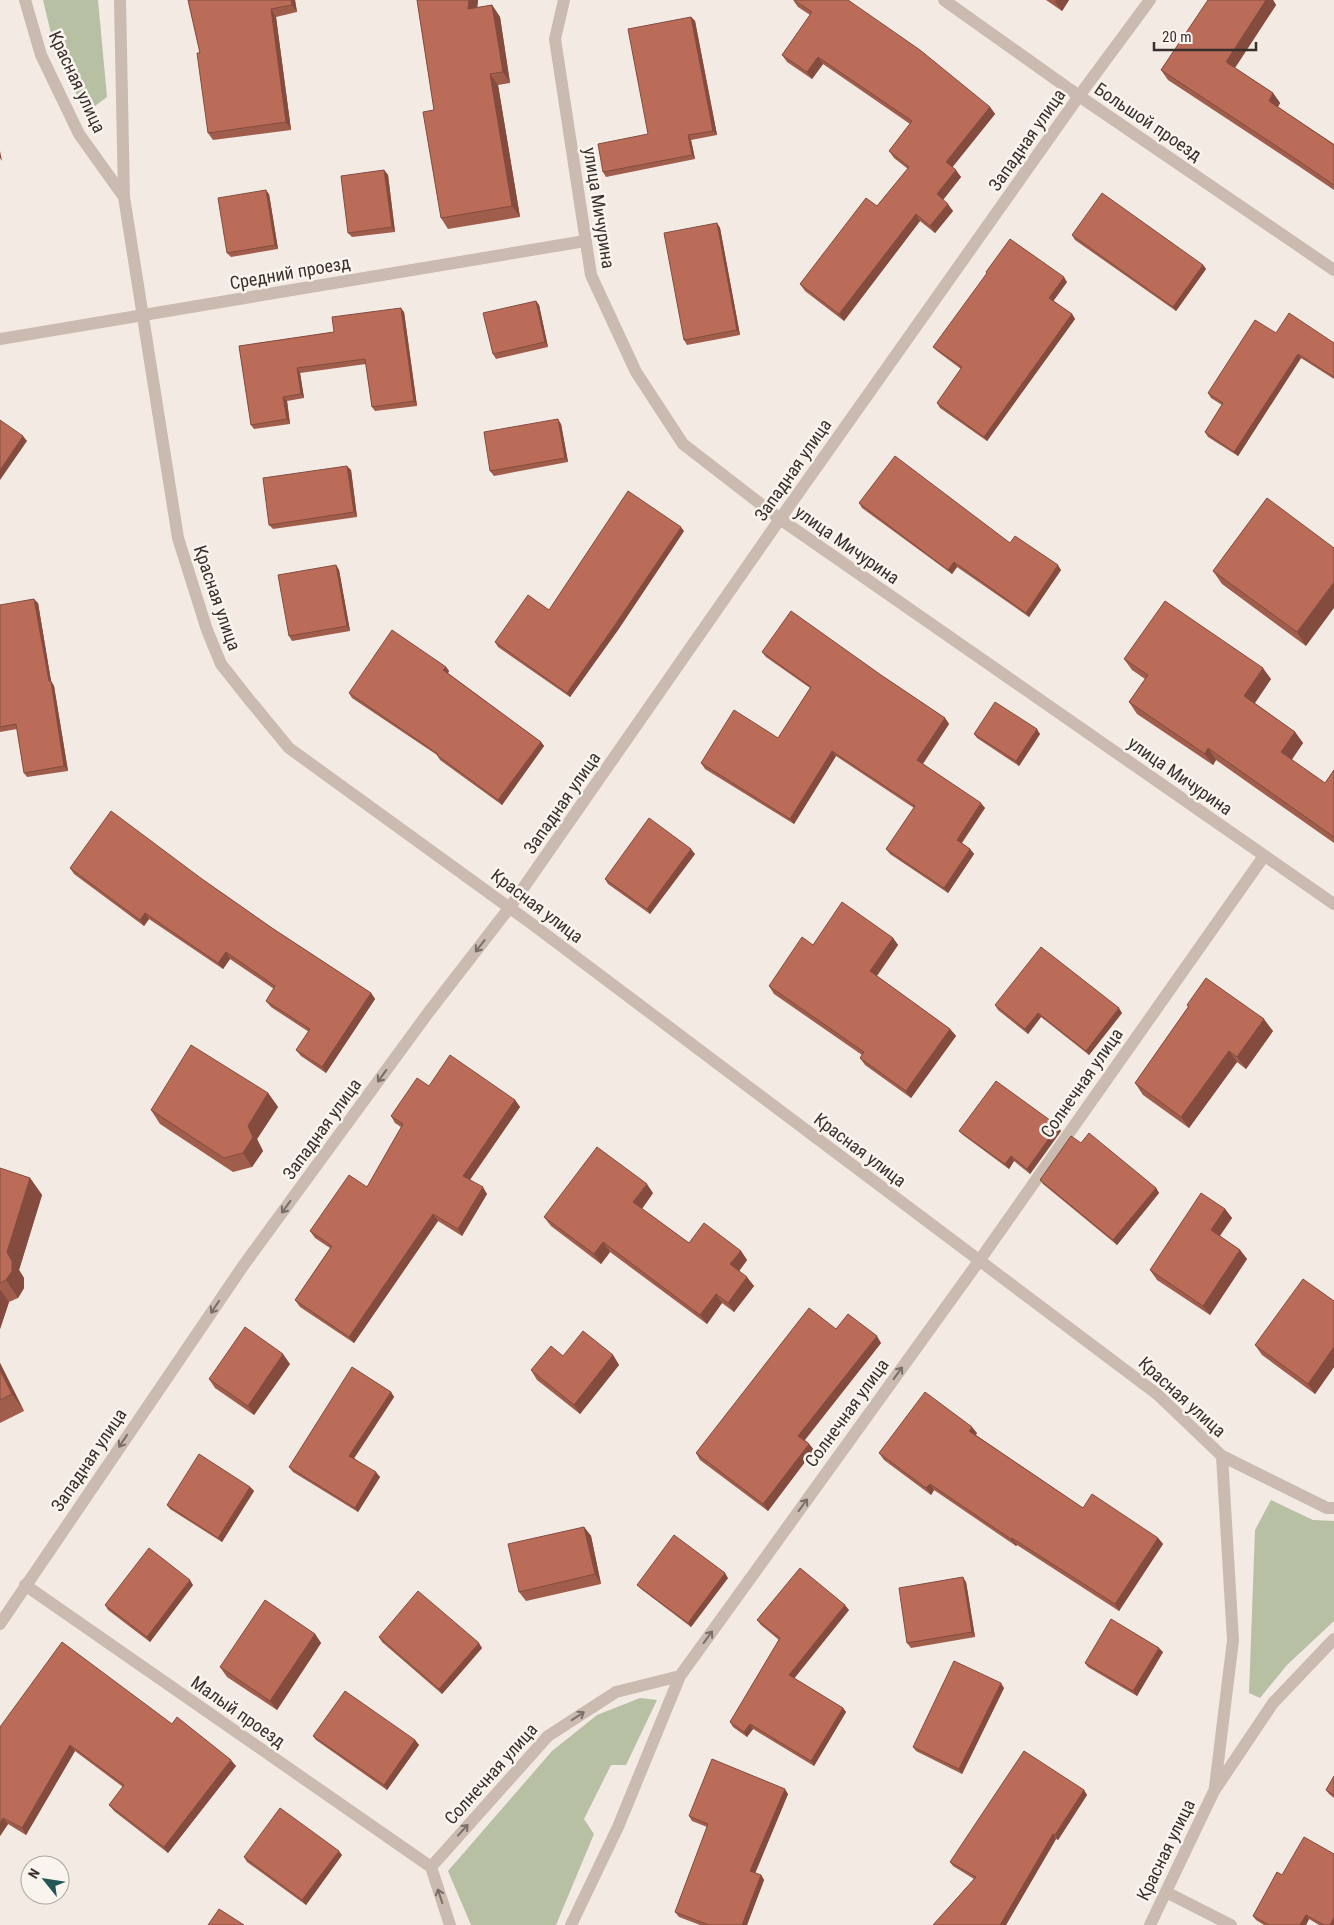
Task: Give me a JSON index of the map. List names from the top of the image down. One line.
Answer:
{"streets":{"street":["Красная улица","Большой проезд","Западная улица","улица Мичурина","Средний проезд","Солнечная улица","Малый проезд"]},"crossings":[["Красная улица","Западная улица"],["Красная улица","Средний проезд"],["Красная улица","Солнечная улица"],["Большой проезд","Западная улица"],["Западная улица","улица Мичурина"],["Западная улица","Малый проезд"],["улица Мичурина","Средний проезд"],["улица Мичурина","Солнечная улица"],["Солнечная улица","Малый проезд"]],"one_way":["Западная улица","Солнечная улица"],"scale_bar":"20 m","north":"top left"}
